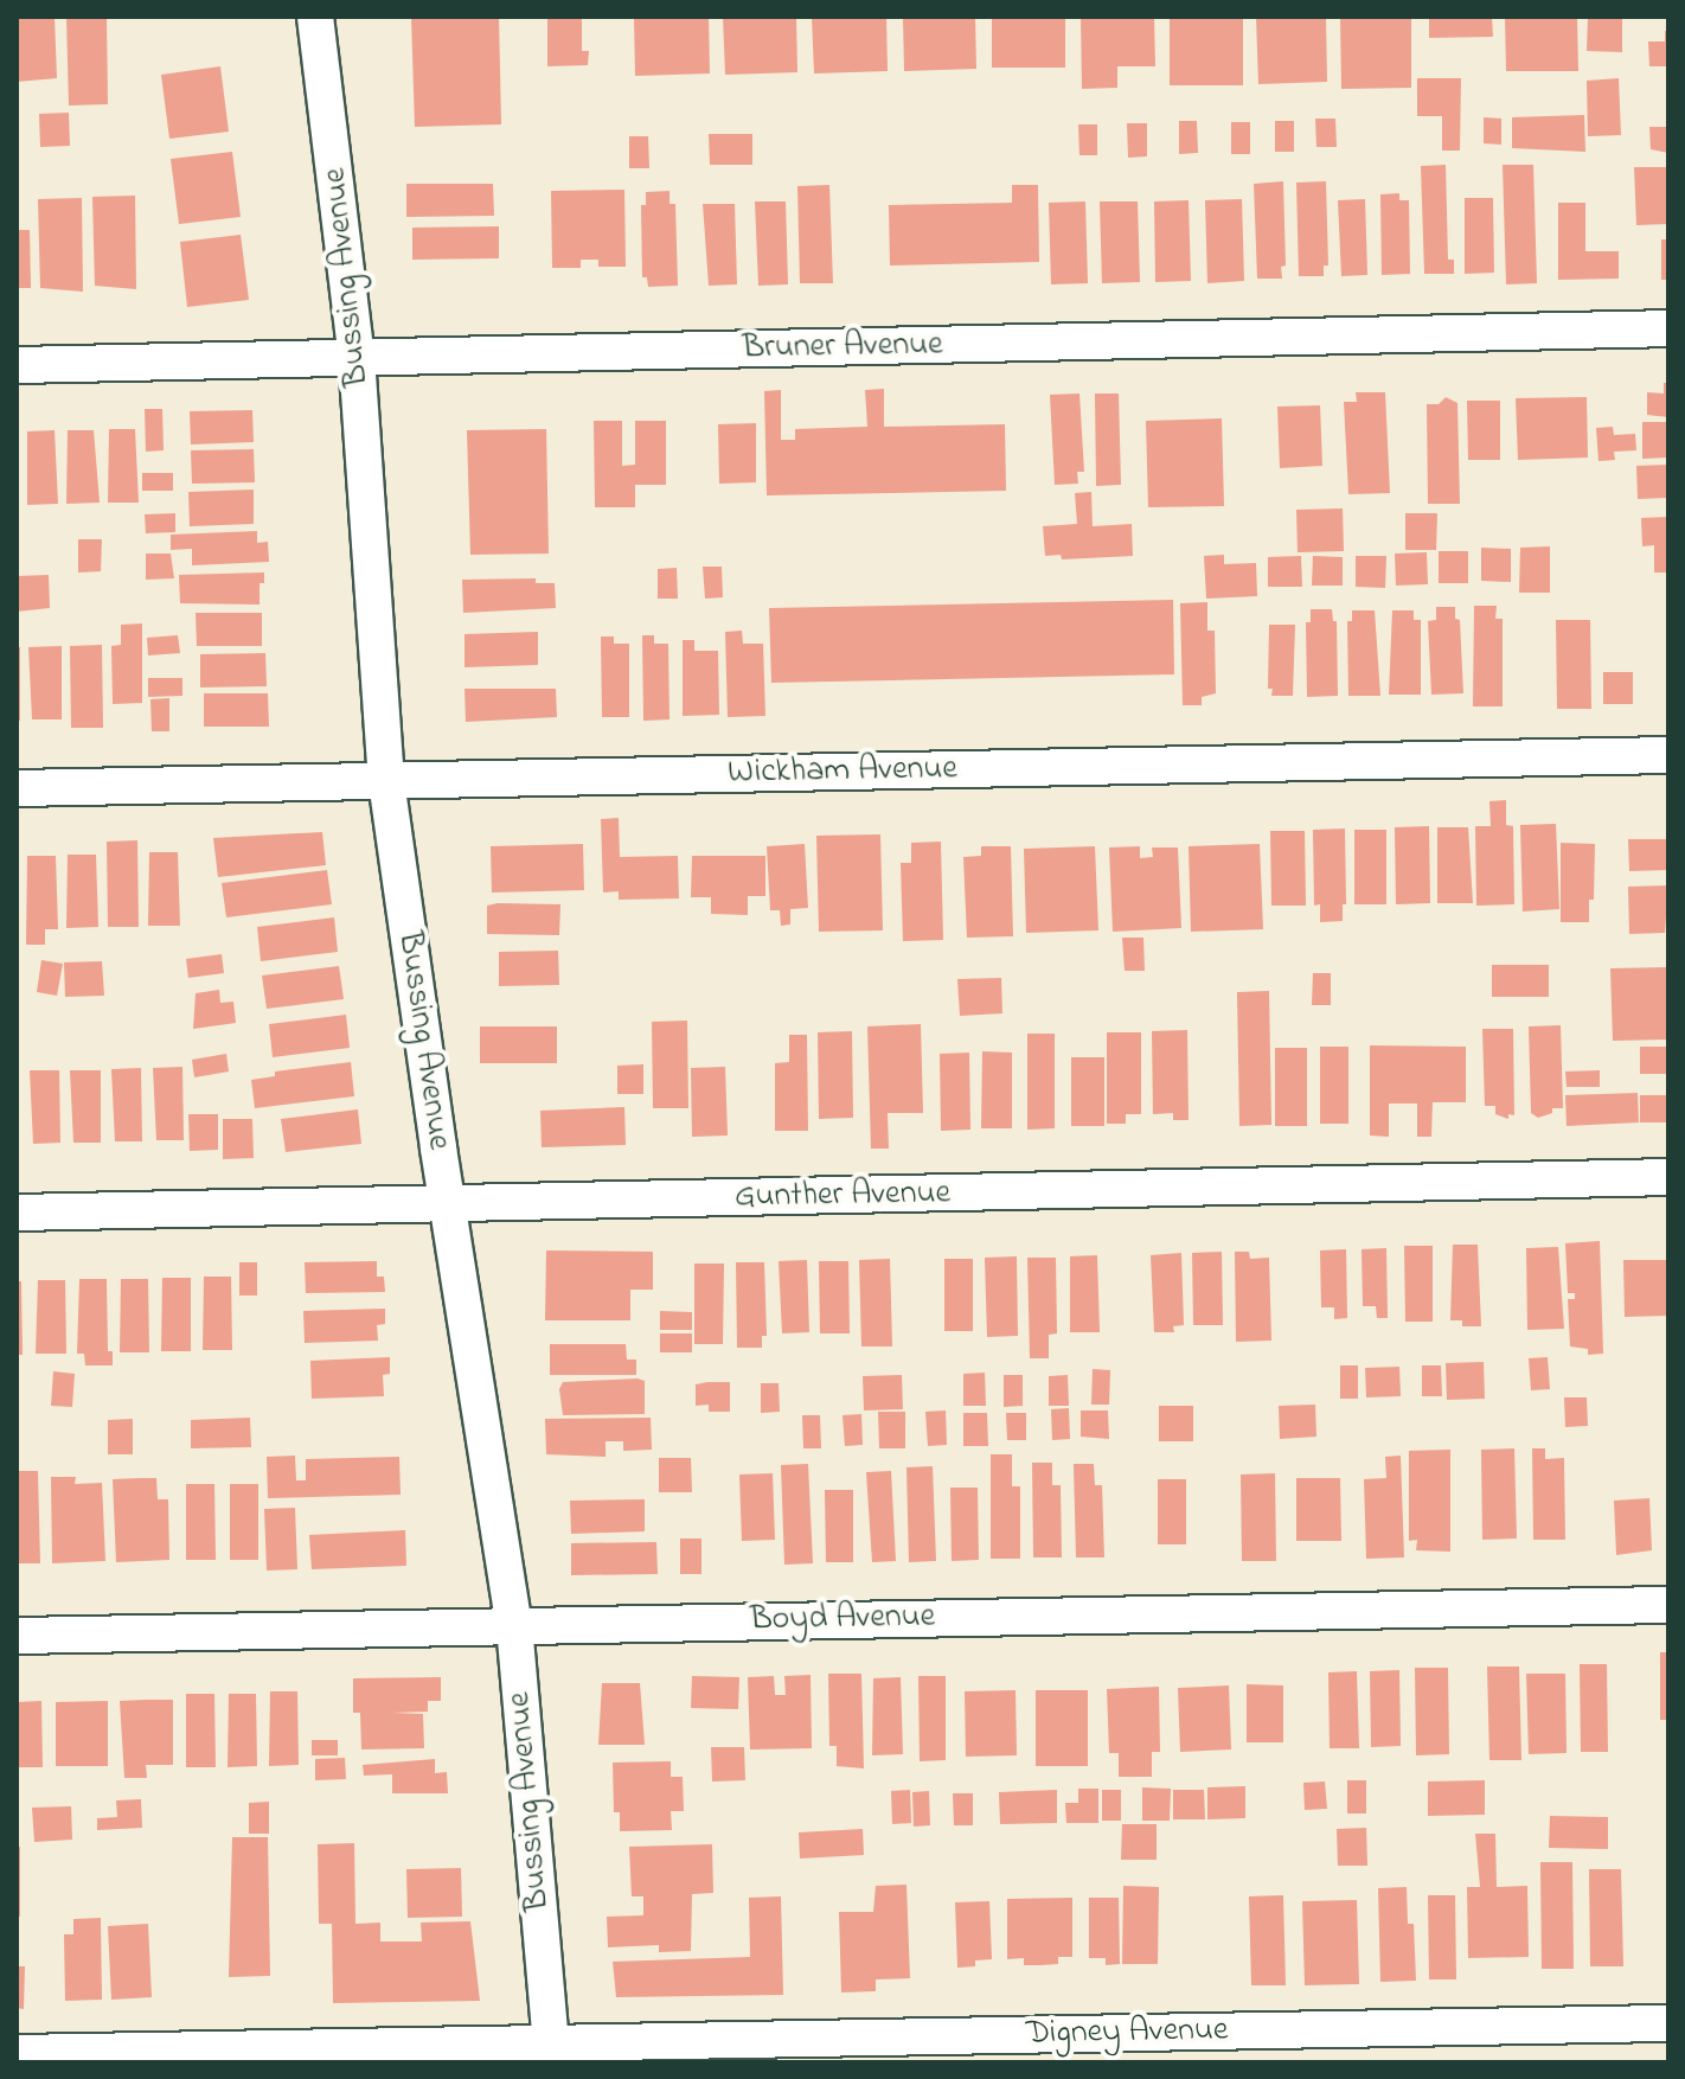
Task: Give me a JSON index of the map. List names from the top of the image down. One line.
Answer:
{"streets":{"street":["Bussing Avenue","Bruner Avenue","Wickham Avenue","Gunther Avenue","Boyd Avenue","Digney Avenue"]},"crossings":[["Bussing Avenue","Bruner Avenue"],["Bussing Avenue","Wickham Avenue"],["Bussing Avenue","Gunther Avenue"],["Bussing Avenue","Boyd Avenue"],["Bussing Avenue","Digney Avenue"]]}
